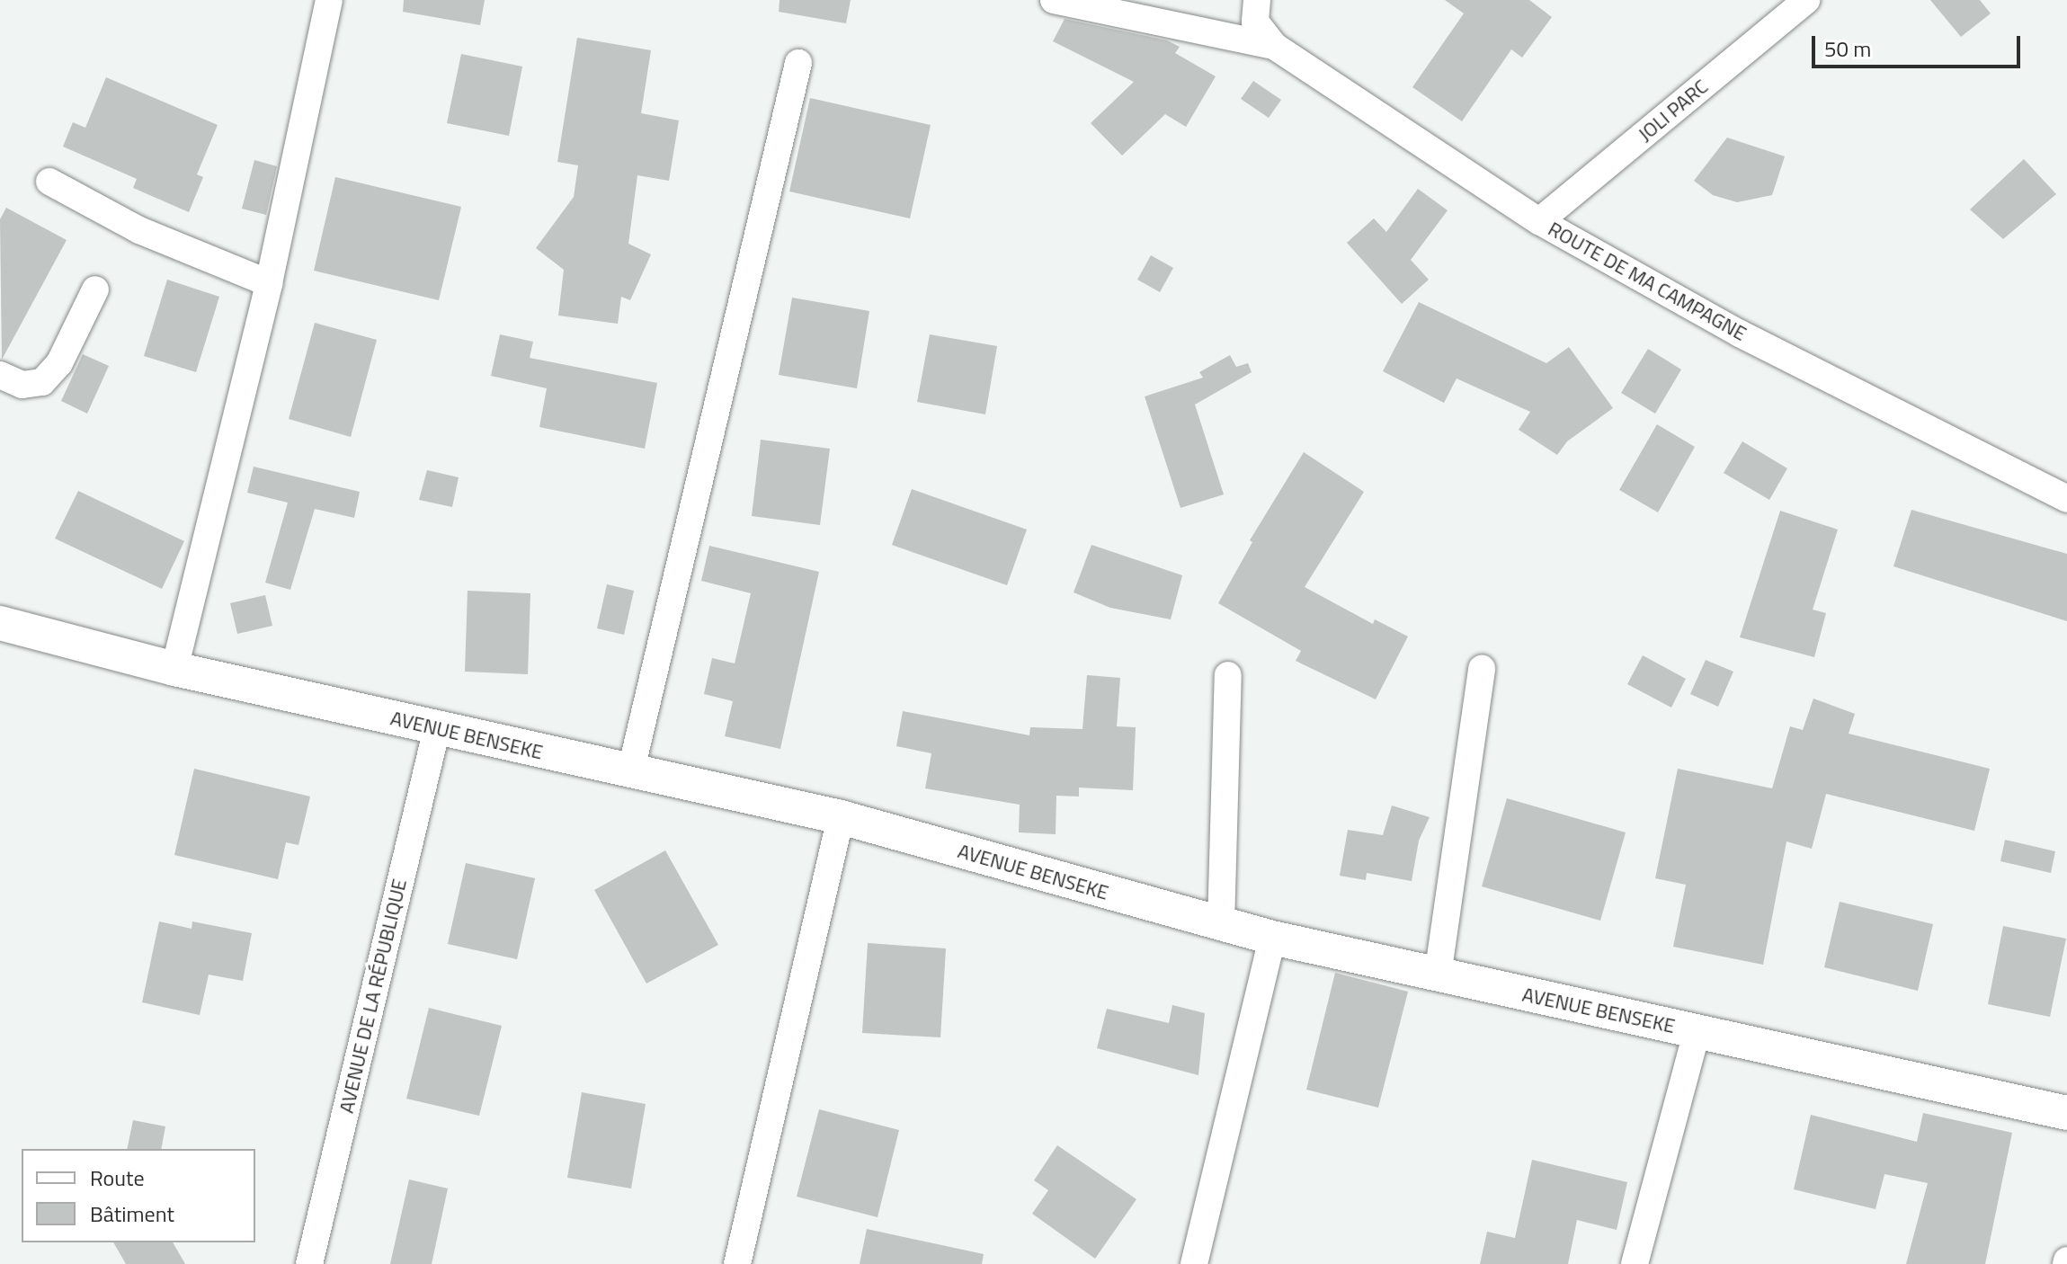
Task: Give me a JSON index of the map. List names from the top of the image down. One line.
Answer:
{"streets":{"street":["JOLI PARC","ROUTE DE MA CAMPAGNE","AVENUE BENSEKE","AVENUE DE LA RÉPUBLIQUE"]},"crossings":[["JOLI PARC","ROUTE DE MA CAMPAGNE"],["AVENUE BENSEKE","AVENUE DE LA RÉPUBLIQUE"]],"legend":["Route","Bâtiment"],"scale_bar":"50 m"}
